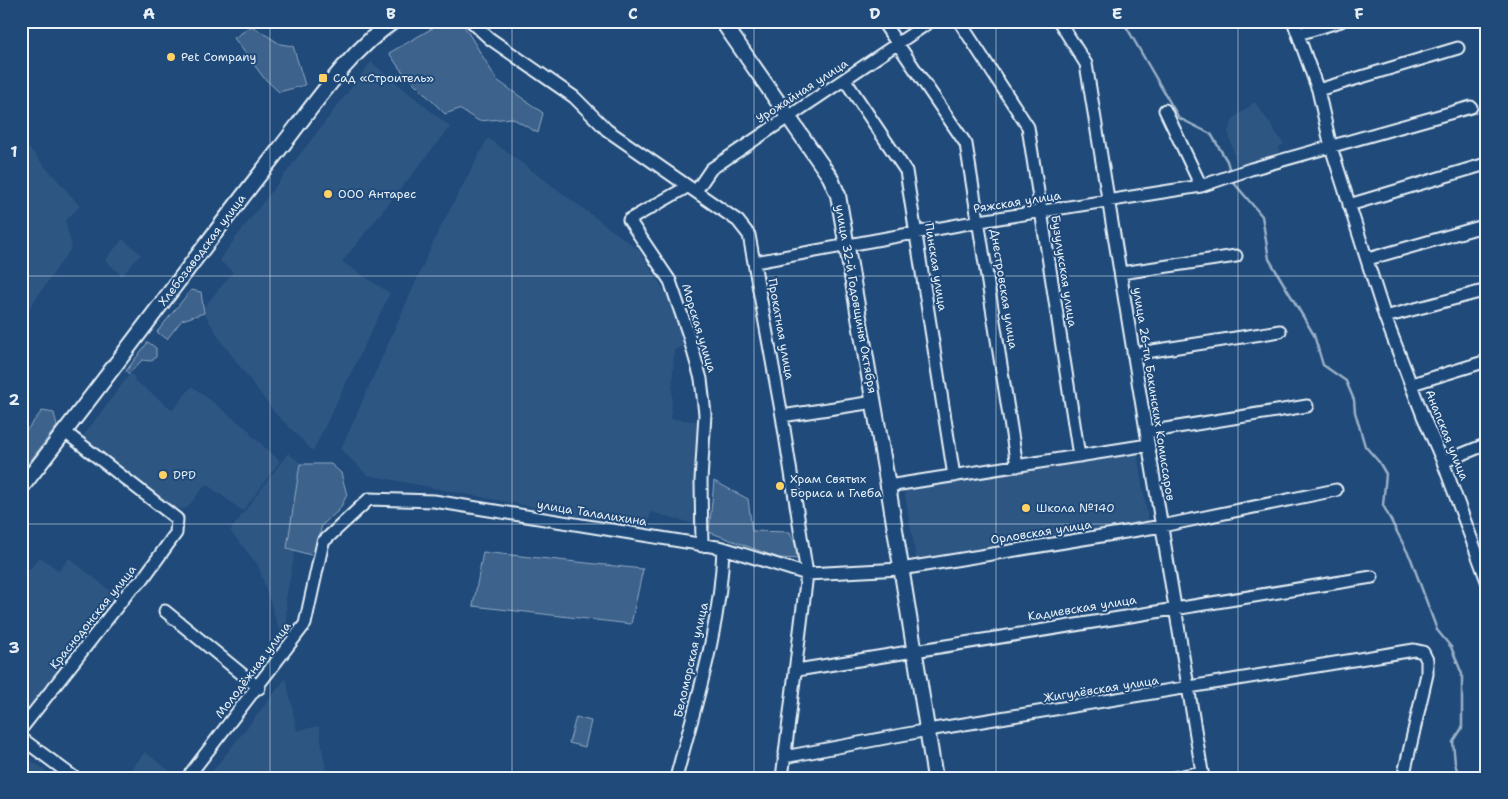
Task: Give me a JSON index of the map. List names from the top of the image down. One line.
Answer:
{"streets":{"main road":["Хлебозаводская улица","улица 32-й Годовщины Октября"],"street":["Урожайная улица","Ряжская улица","Пинская улица","Бузулукская улица","Днестровская улица","Морская улица","Прокатная улица","улица 26-ти Бакинских Комиссаров","Анапская улица","улица Талалихина","Орловская улица","Кадиевская улица","Краснодонская улица","Беломорская улица","Молодёжная улица","Жигулёвская улица"]},"crossings":[["Урожайная улица","Пинская улица"],["Урожайная улица","Днестровская улица"],["Урожайная улица","улица 32-й Годовщины Октября"],["Урожайная улица","Морская улица"],["Урожайная улица","Прокатная улица"],["Ряжская улица","Пинская улица"],["Ряжская улица","Бузулукская улица"],["Ряжская улица","Днестровская улица"],["Ряжская улица","улица 32-й Годовщины Октября"],["Ряжская улица","Прокатная улица"],["Ряжская улица","улица 26-ти Бакинских Комиссаров"],["Ряжская улица","Анапская улица"],["Хлебозаводская улица","Краснодонская улица"],["улица 32-й Годовщины Октября","Прокатная улица"],["улица 32-й Годовщины Октября","Орловская улица"],["улица 32-й Годовщины Октября","Кадиевская улица"],["улица 32-й Годовщины Октября","Жигулёвская улица"],["Морская улица","улица Талалихина"],["Прокатная улица","улица Талалихина"],["Прокатная улица","Орловская улица"],["Прокатная улица","Кадиевская улица"],["Прокатная улица","Жигулёвская улица"],["улица 26-ти Бакинских Комиссаров","Орловская улица"],["улица 26-ти Бакинских Комиссаров","Кадиевская улица"],["улица 26-ти Бакинских Комиссаров","Жигулёвская улица"],["улица Талалихина","Орловская улица"],["улица Талалихина","Беломорская улица"],["улица Талалихина","Молодёжная улица"]],"places":{"other":["Pet Company","ООО Антарес","DPD","Храм Святых Бориса и Глеба","Школа №140"],"transit":["Сад «Строитель»"]},"grid":{"columns":["A","B","C","D","E","F"],"rows":["1","2","3"]}}
